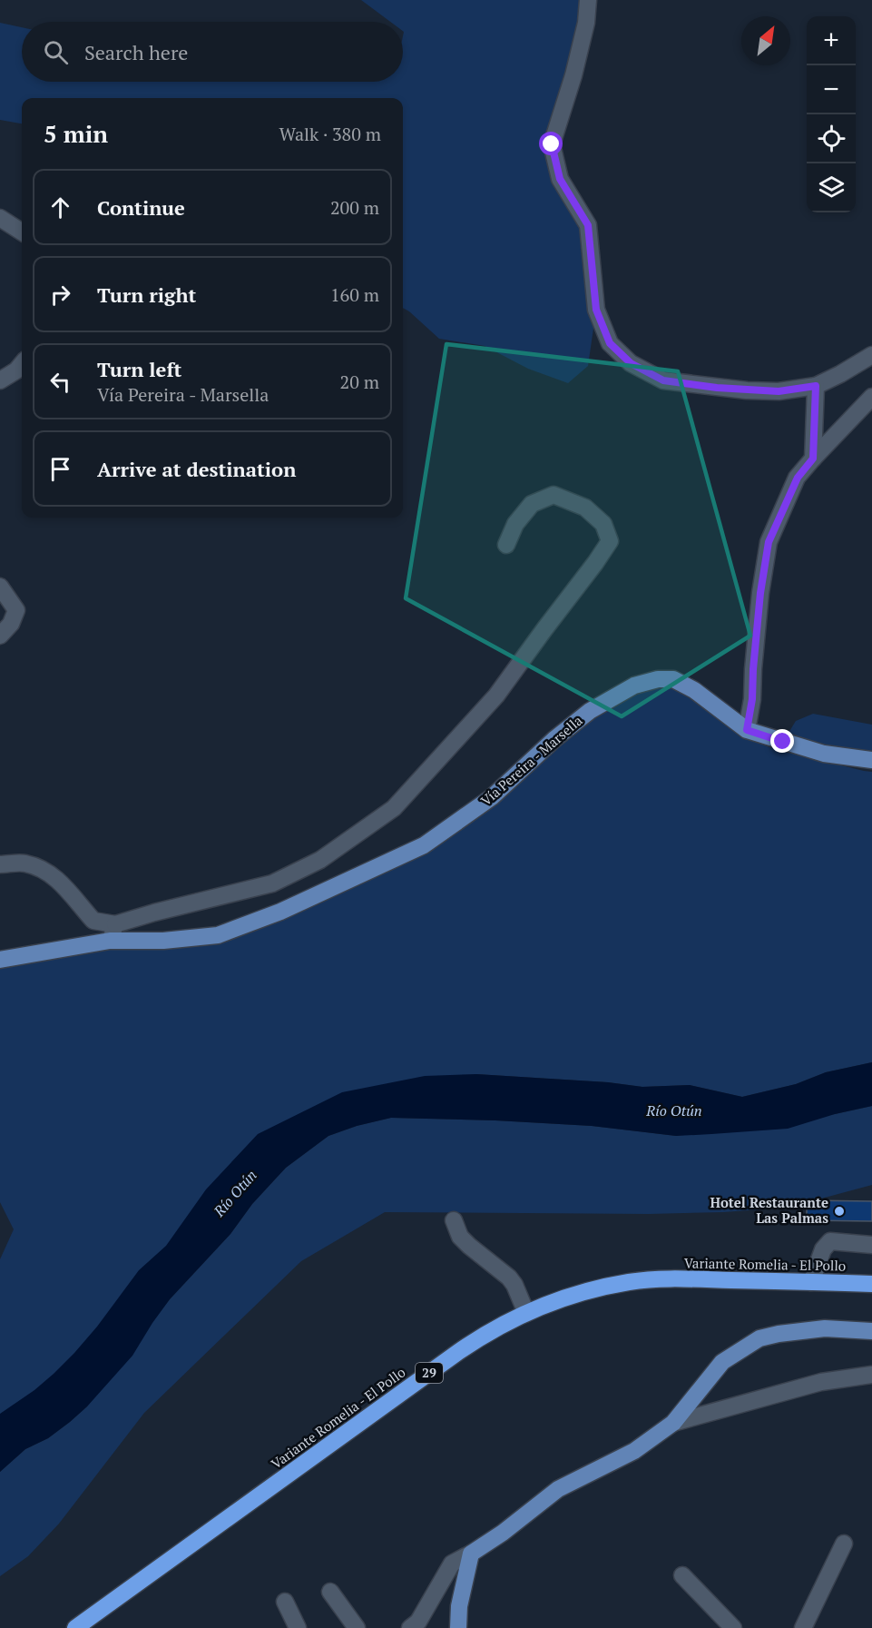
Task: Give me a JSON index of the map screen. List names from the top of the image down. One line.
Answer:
{"streets":{"highway":["Variante Romelia - El Pollo","29"],"main road":["Vía Pereira - Marsella"]},"water":["Río Otún"],"places":["Hotel Restaurante Las Palmas"],"north":"top right","page":{"map_buttons":["+","−"],"search":"Search here","heading":["5 min","Walk · 380 m"],"list":[["Continue","200 m"],["Turn right","160 m"],["Turn left","Vía Pereira - Marsella","20 m"],"Arrive at destination"]}}
